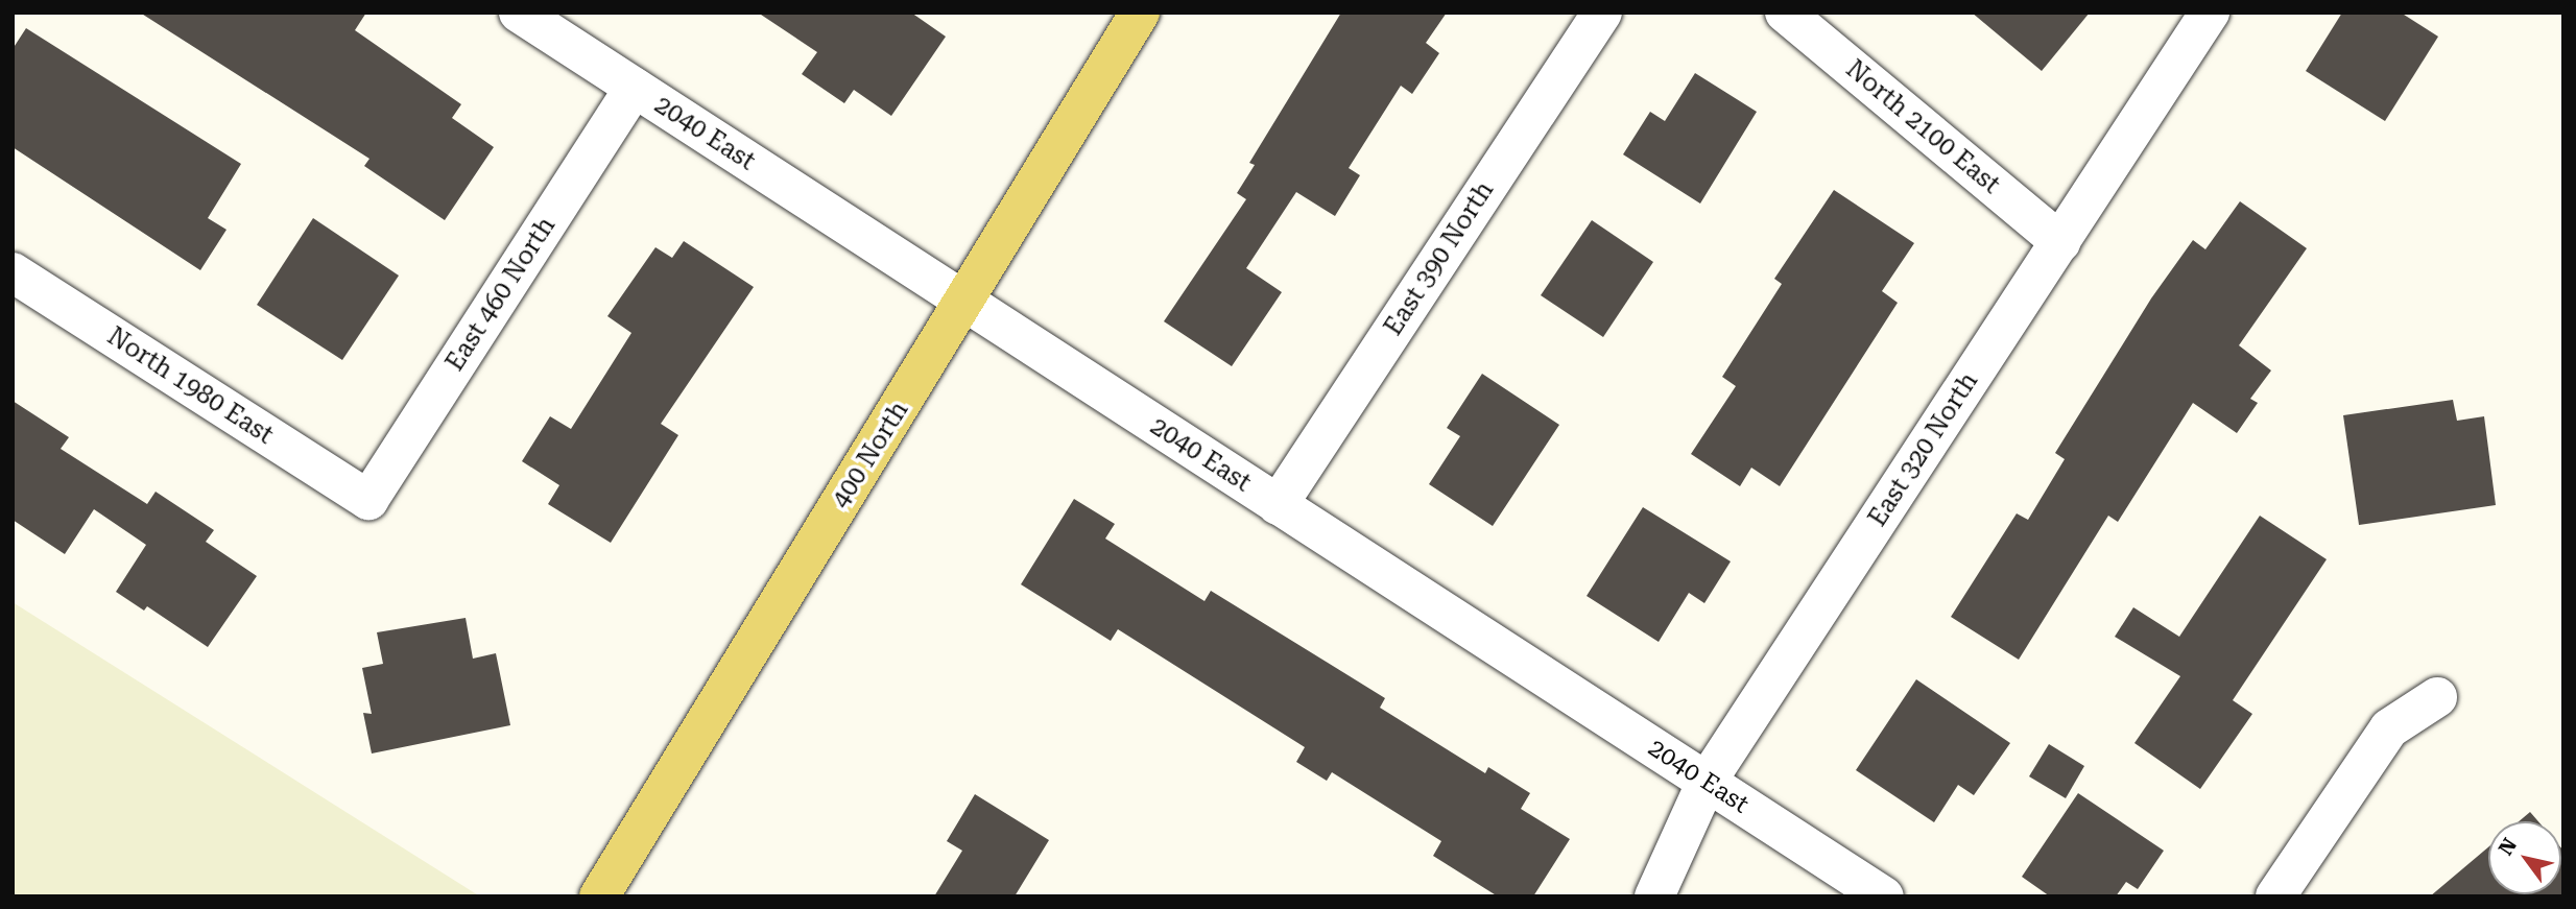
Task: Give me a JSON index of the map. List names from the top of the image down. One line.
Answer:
{"streets":{"main road":["400 North"],"street":["North 2100 East","2040 East","East 390 North","East 460 North","North 1980 East","East 320 North"]},"crossings":[["North 2100 East","East 320 North"],["2040 East","East 390 North"],["2040 East","East 460 North"],["2040 East","East 320 North"],["2040 East","400 North"],["East 460 North","North 1980 East"]],"north":"top left"}
